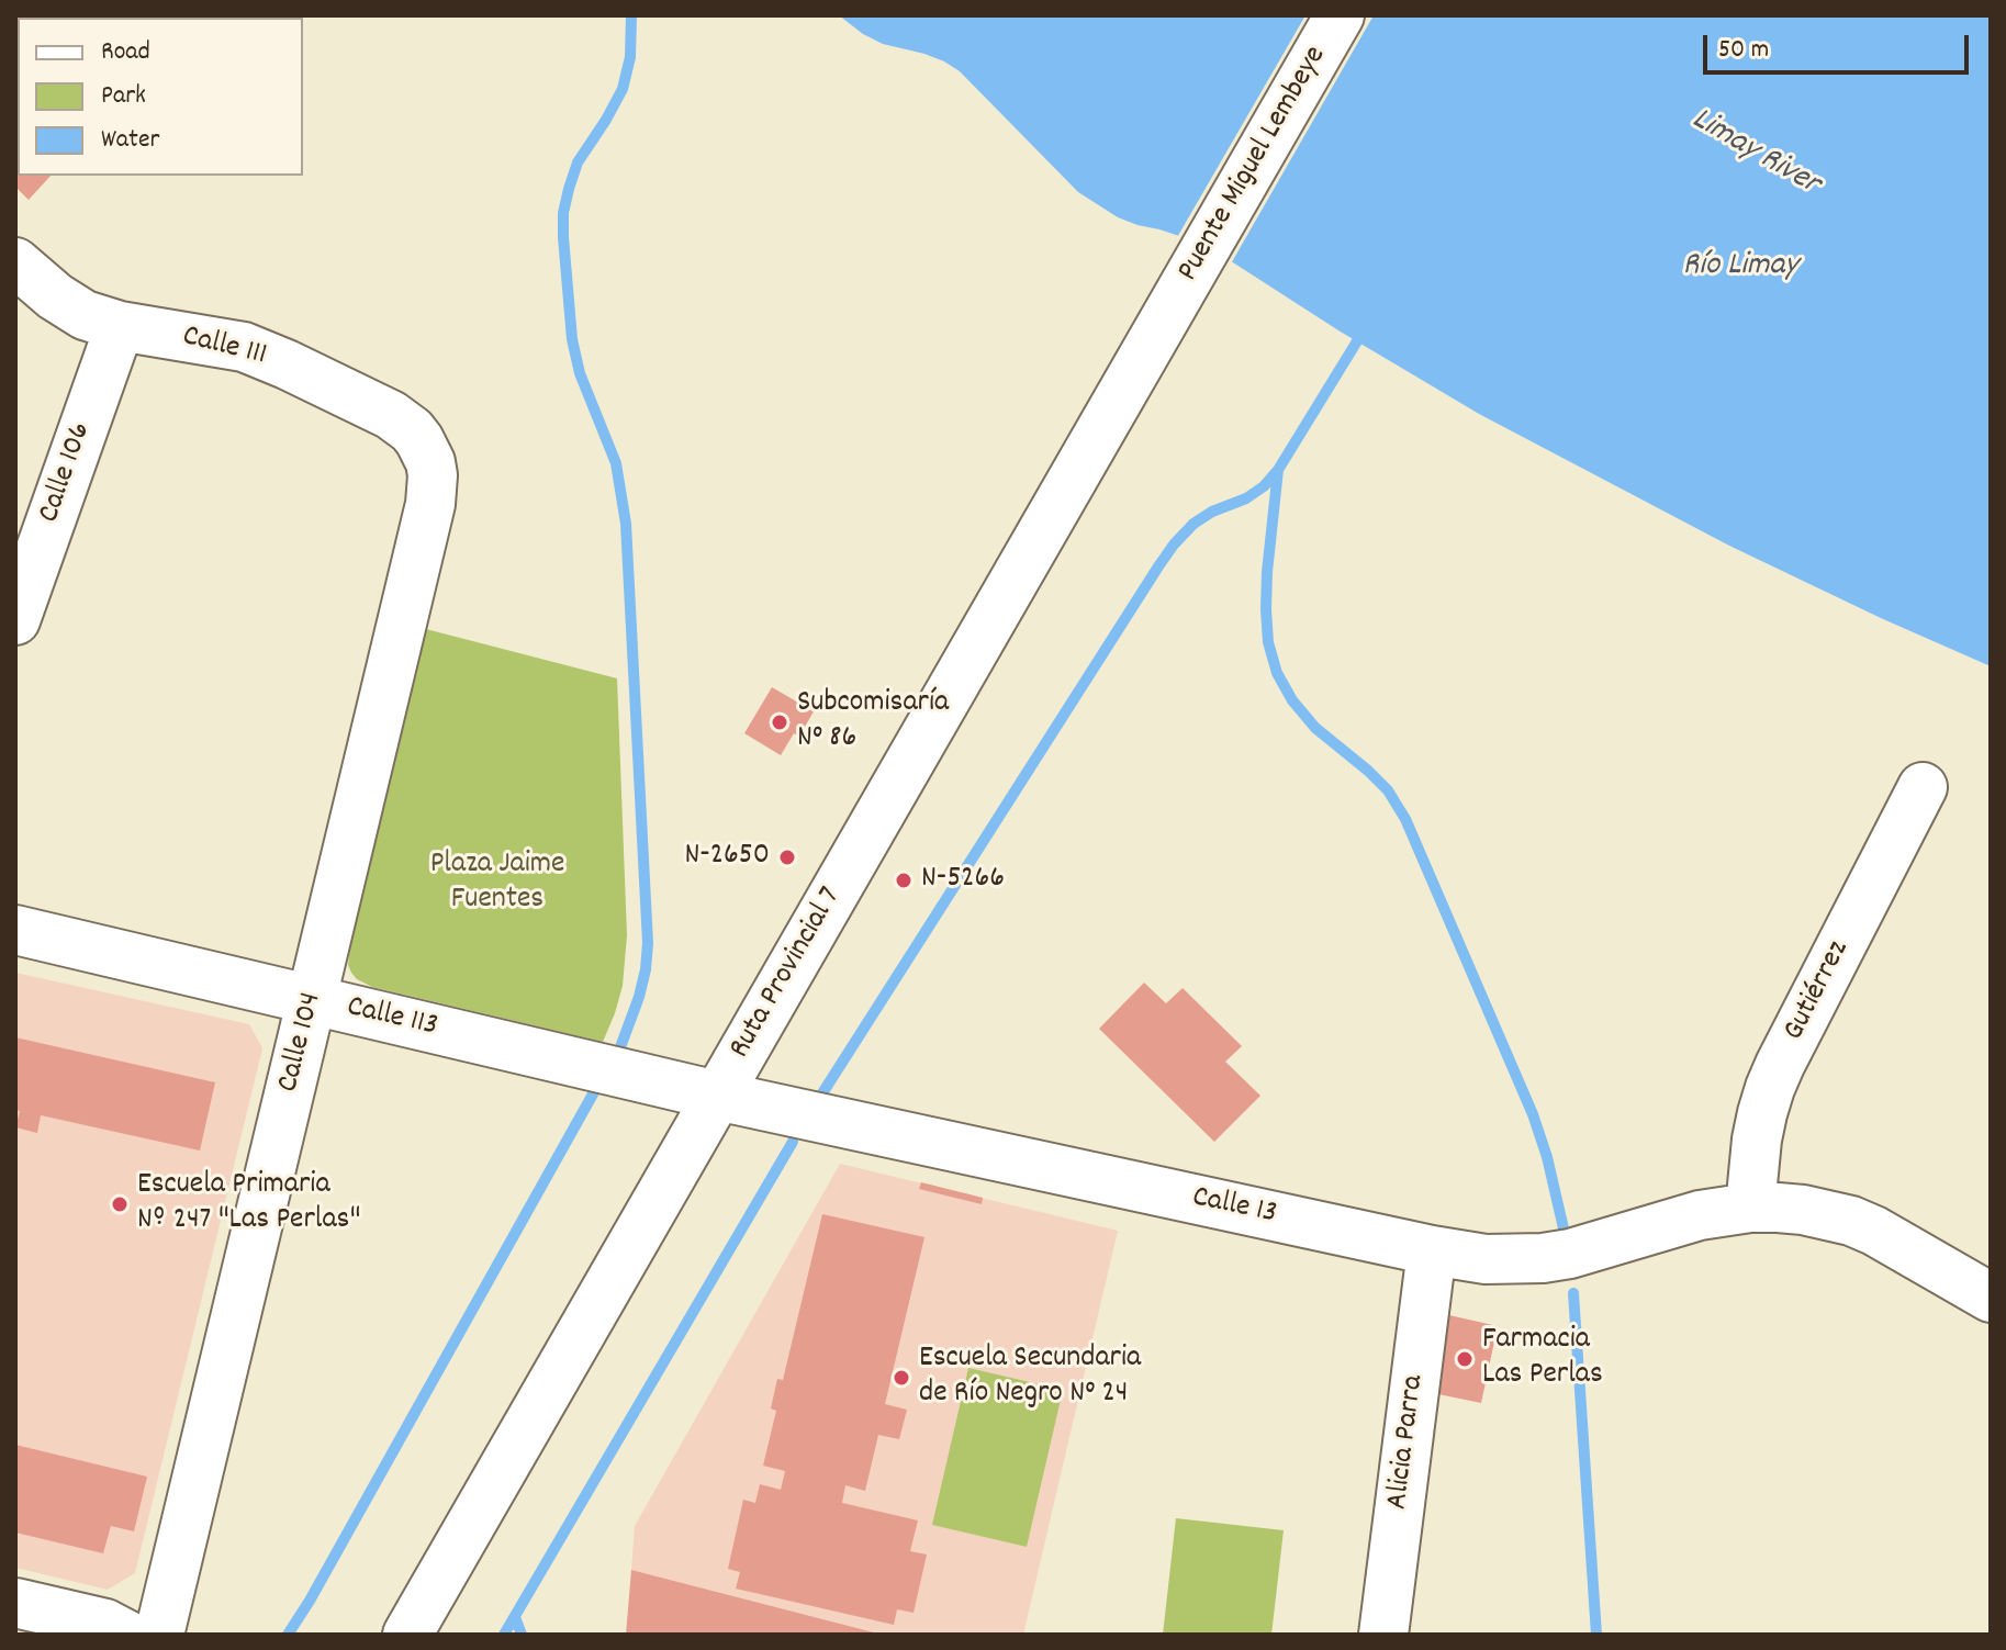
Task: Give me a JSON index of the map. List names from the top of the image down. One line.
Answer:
{"streets":{"street":["Puente Miguel Lembeye","Calle 111","Calle 106","Ruta Provincial 7","Gutiérrez","Calle 113","Calle 104","Calle 13","Alicia Parra"]},"crossings":[["Puente Miguel Lembeye","Ruta Provincial 7"],["Calle 111","Calle 106"],["Calle 111","Calle 104"],["Ruta Provincial 7","Calle 113"],["Ruta Provincial 7","Calle 13"],["Gutiérrez","Calle 13"],["Calle 113","Calle 104"],["Calle 113","Calle 13"],["Calle 13","Alicia Parra"]],"water":["Limay River","Río Limay"],"parks":["Plaza Jaime Fuentes"],"places":["Subcomisaría N° 86","N-2650","N-5266","Escuela Primaria Nº 247 \"Las Perlas\"","Farmacia Las Perlas","Escuela Secundaria de Río Negro N° 24"],"legend":["Road","Park","Water"],"scale_bar":"50 m"}
